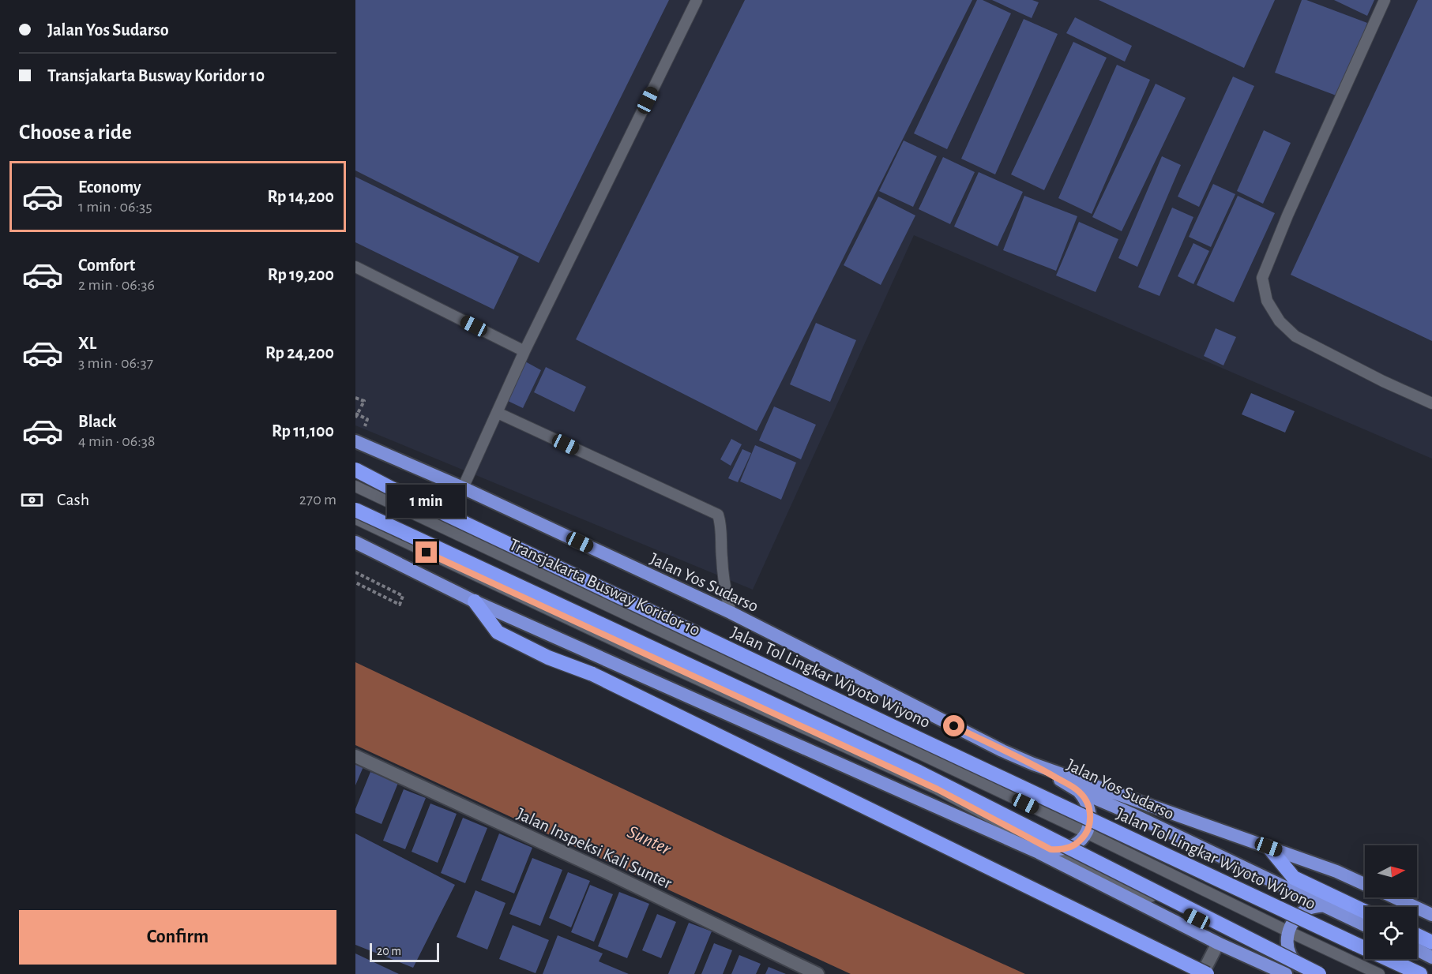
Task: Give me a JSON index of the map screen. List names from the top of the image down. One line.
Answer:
{"streets":{"highway":["Jalan Yos Sudarso","Jalan Tol Lingkar Wiyoto Wiyono"],"street":["Jalan Inspeksi Kali Sunter"],"lane":["Transjakarta Busway Koridor 10"]},"water":["Sunter"],"scale_bar":"20 m","north":"right","page":{"banner":["Jalan Yos Sudarso","Transjakarta Busway Koridor 10"],"heading":"Choose a ride","list":[{"name":"Economy","note":"1 min · 06:35","value":"Rp 14,200"},{"name":"Comfort","note":"2 min · 06:36","value":"Rp 19,200"},{"name":"XL","note":"3 min · 06:37","value":"Rp 24,200"},{"name":"Black","note":"4 min · 06:38","value":"Rp 11,100"}],"pay":["Cash","270 m"],"bubble":"1 min","buttons":"Confirm","scale":"20 m"}}
